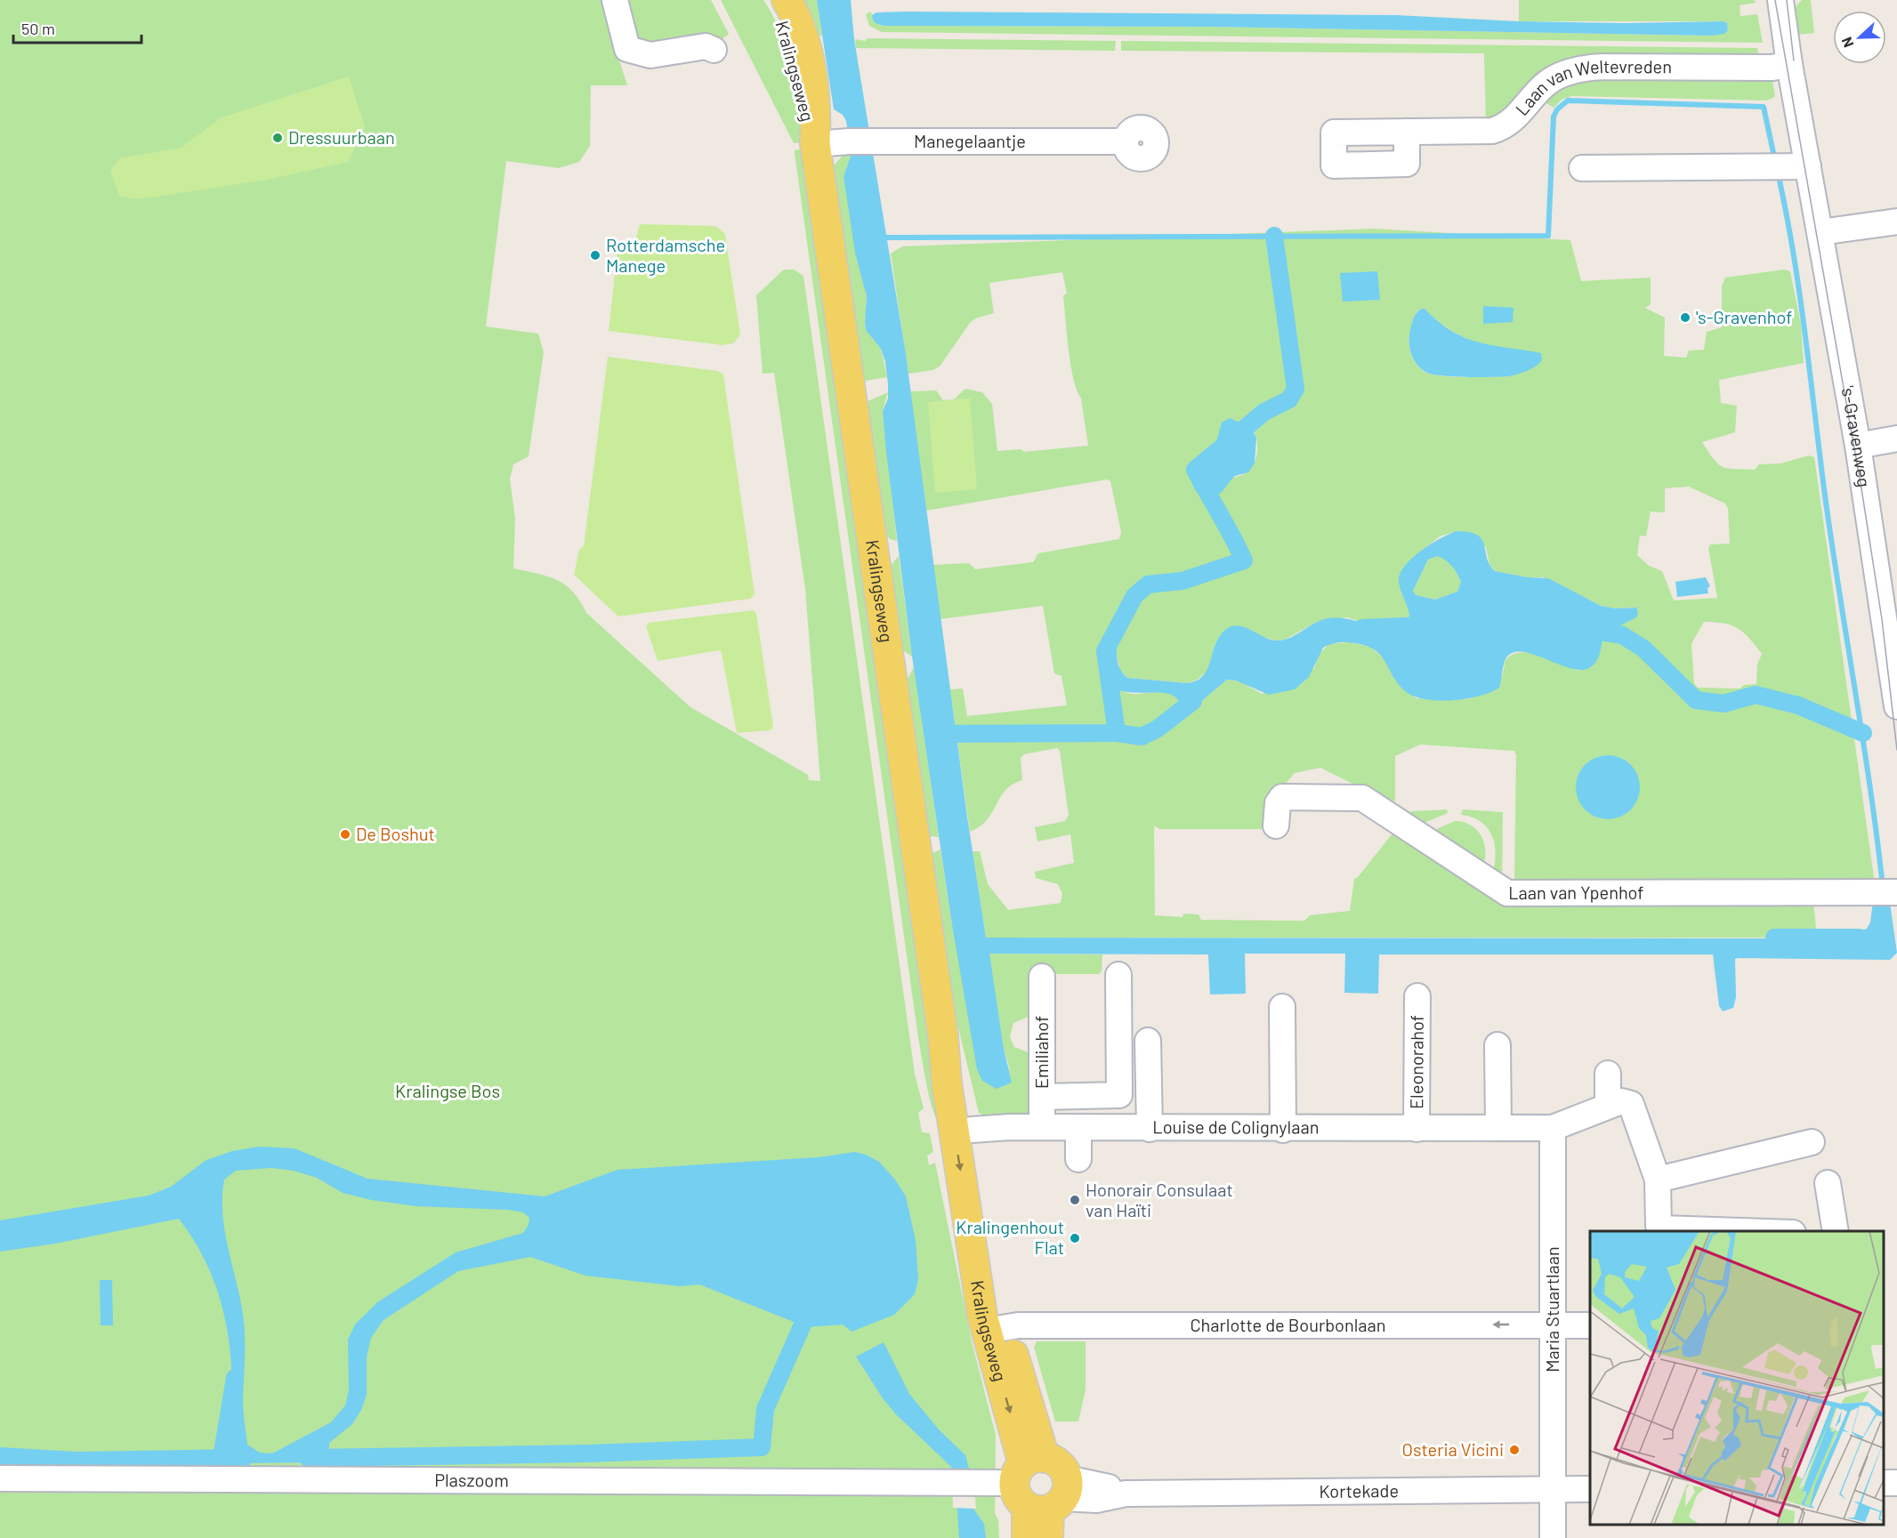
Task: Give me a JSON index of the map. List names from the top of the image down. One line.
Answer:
{"streets":{"main road":["Kralingseweg"],"street":["Laan van Weltevreden","Manegelaantje","'s-Gravenweg","Laan van Ypenhof","Emiliahof","Eleonorahof","Louise de Colignylaan","Maria Stuartlaan","Charlotte de Bourbonlaan","Plaszoom","Kortekade"]},"crossings":[["Kralingseweg","Manegelaantje"],["Kralingseweg","Louise de Colignylaan"],["Kralingseweg","Charlotte de Bourbonlaan"],["Kralingseweg","Plaszoom"],["Kralingseweg","Kortekade"],["Laan van Weltevreden","'s-Gravenweg"],["Emiliahof","Louise de Colignylaan"],["Eleonorahof","Louise de Colignylaan"],["Louise de Colignylaan","Maria Stuartlaan"],["Maria Stuartlaan","Charlotte de Bourbonlaan"],["Maria Stuartlaan","Kortekade"],["Plaszoom","Kortekade"]],"one_way":["Charlotte de Bourbonlaan"],"parks":["Kralingse Bos"],"places":["Dressuurbaan","Rotterdamsche Manege","'s-Gravenhof","De Boshut","Honorair Consulaat van Haïti","Kralingenhout Flat","Osteria Vicini"],"scale_bar":"50 m","north":"left"}
